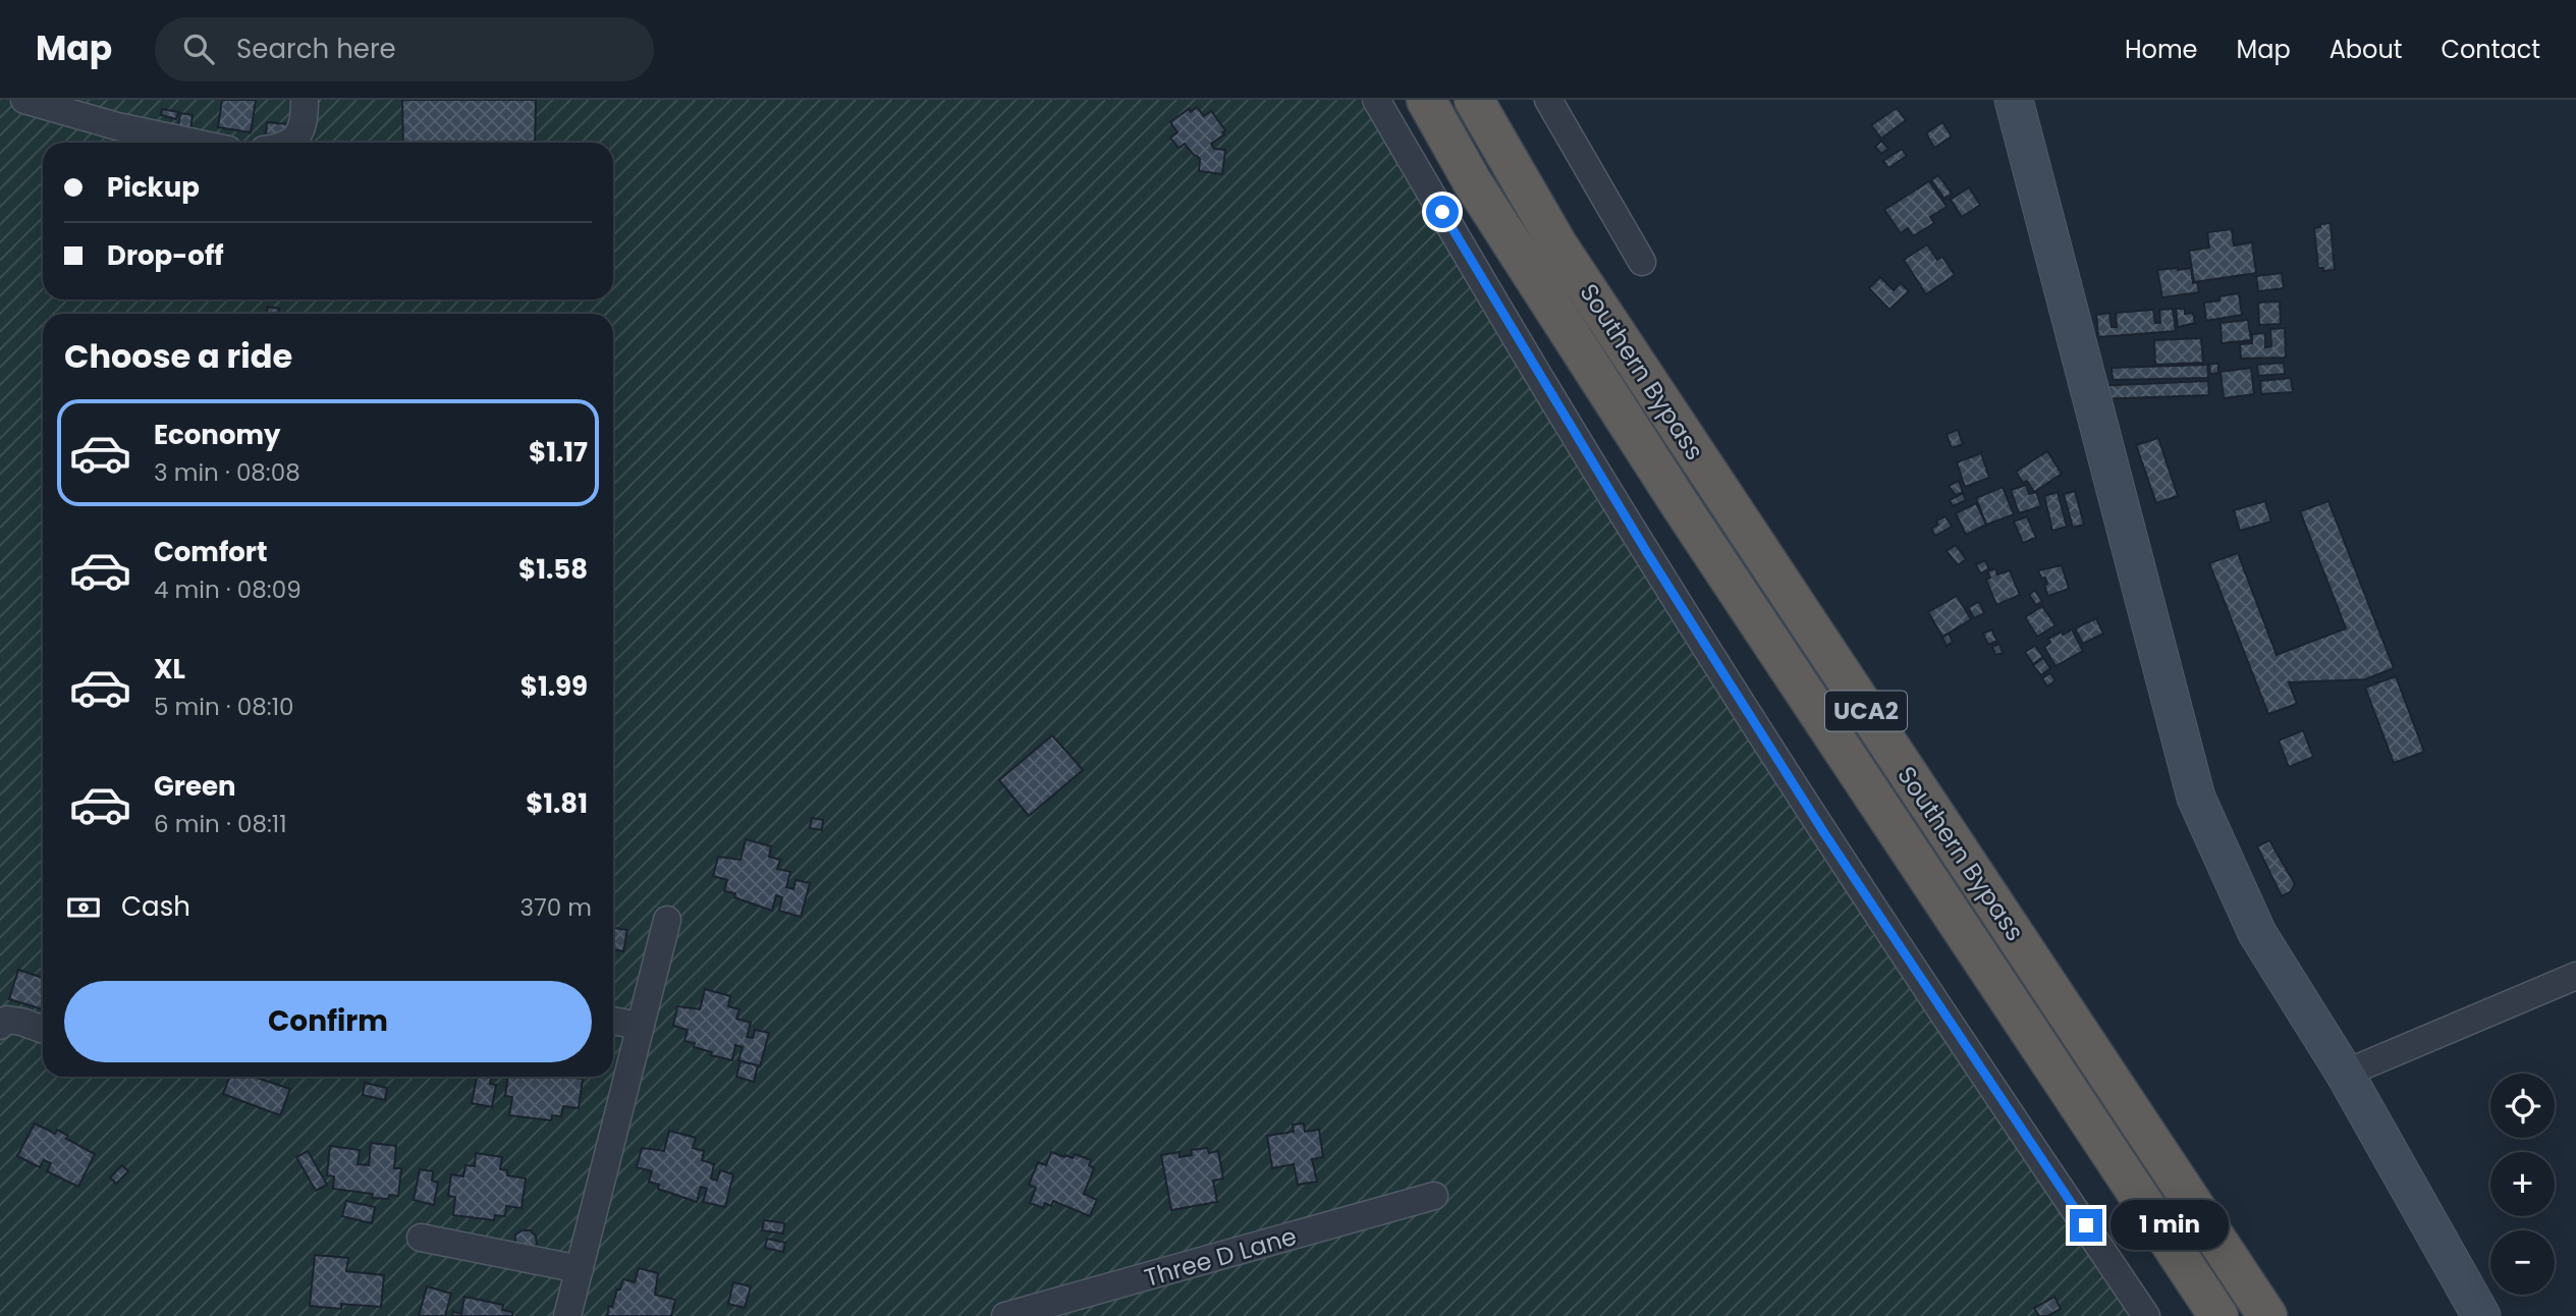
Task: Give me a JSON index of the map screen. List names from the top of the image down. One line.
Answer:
{"streets":{"highway":["Southern Bypass","UCA2"],"street":["Three D Lane"]},"page":{"header":"Map","search":"Search here","nav":["Home","Map","About","Contact"],"banner":["Pickup","Drop-off"],"heading":"Choose a ride","list":[{"name":"Economy","note":"3 min · 08:08","value":"$1.17"},{"name":"Comfort","note":"4 min · 08:09","value":"$1.58"},{"name":"XL","note":"5 min · 08:10","value":"$1.99"},{"name":"Green","note":"6 min · 08:11","value":"$1.81"}],"pay":["Cash","370 m"],"buttons":"Confirm","map_buttons":["+","−"],"bubble":"1 min"}}
